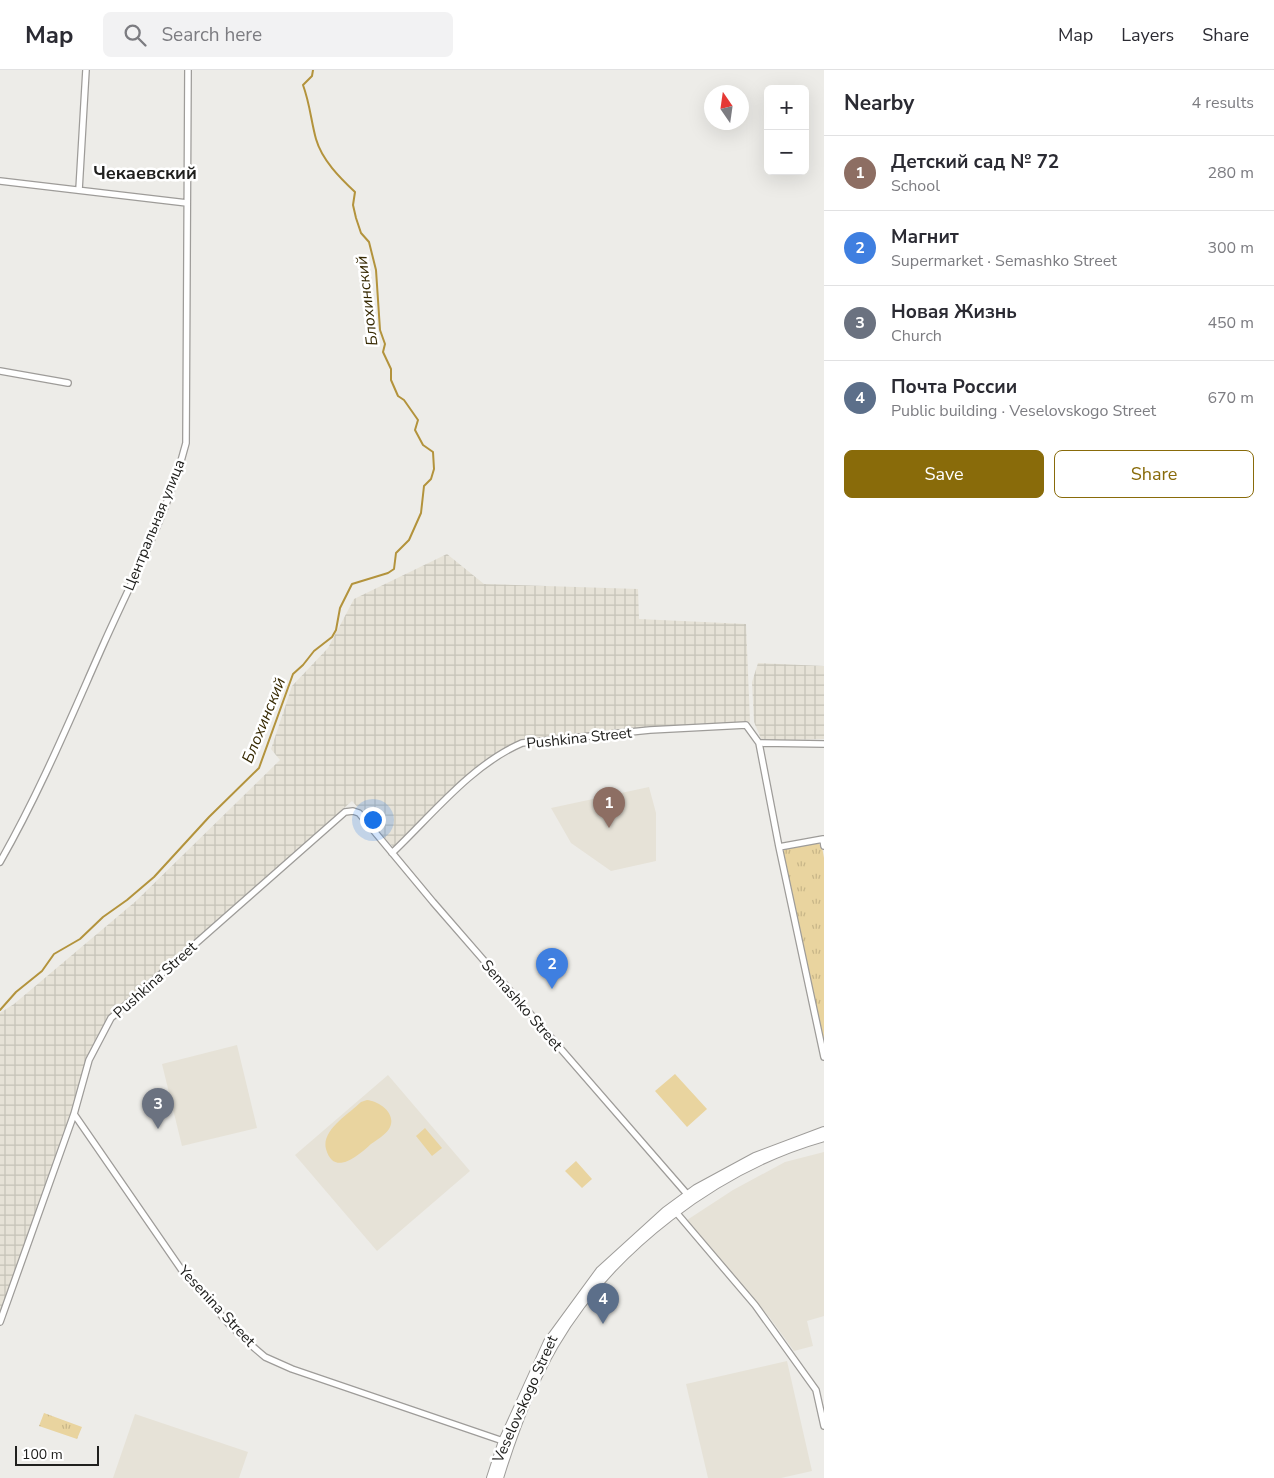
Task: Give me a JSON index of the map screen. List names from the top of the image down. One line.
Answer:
{"streets":{"main road":["Veselovskogo Street"],"street":["Центральная улица","Pushkina Street","Semashko Street","Yesenina Street"]},"crossings":[["Pushkina Street","Semashko Street"],["Pushkina Street","Yesenina Street"],["Semashko Street","Veselovskogo Street"],["Yesenina Street","Veselovskogo Street"]],"districts":["Чекаевский"],"water":["Блохинский"],"scale_bar":"100 m","north":"top","page":{"header":"Map","search":"Search here","nav":["Map","Layers","Share"],"heading":["Nearby","4 results"],"map_buttons":["+","−"],"list":[{"mark":"1","name":"Детский сад № 72","note":"School","value":"280 m"},{"mark":"2","name":"Магнит","note":"Supermarket · Semashko Street","value":"300 m"},{"mark":"3","name":"Новая Жизнь","note":"Church","value":"450 m"},{"mark":"4","name":"Почта России","note":"Public building · Veselovskogo Street","value":"670 m"}],"buttons":["Save","Share"],"pins":["1","2","3","4"],"scale":"100 m"}}
